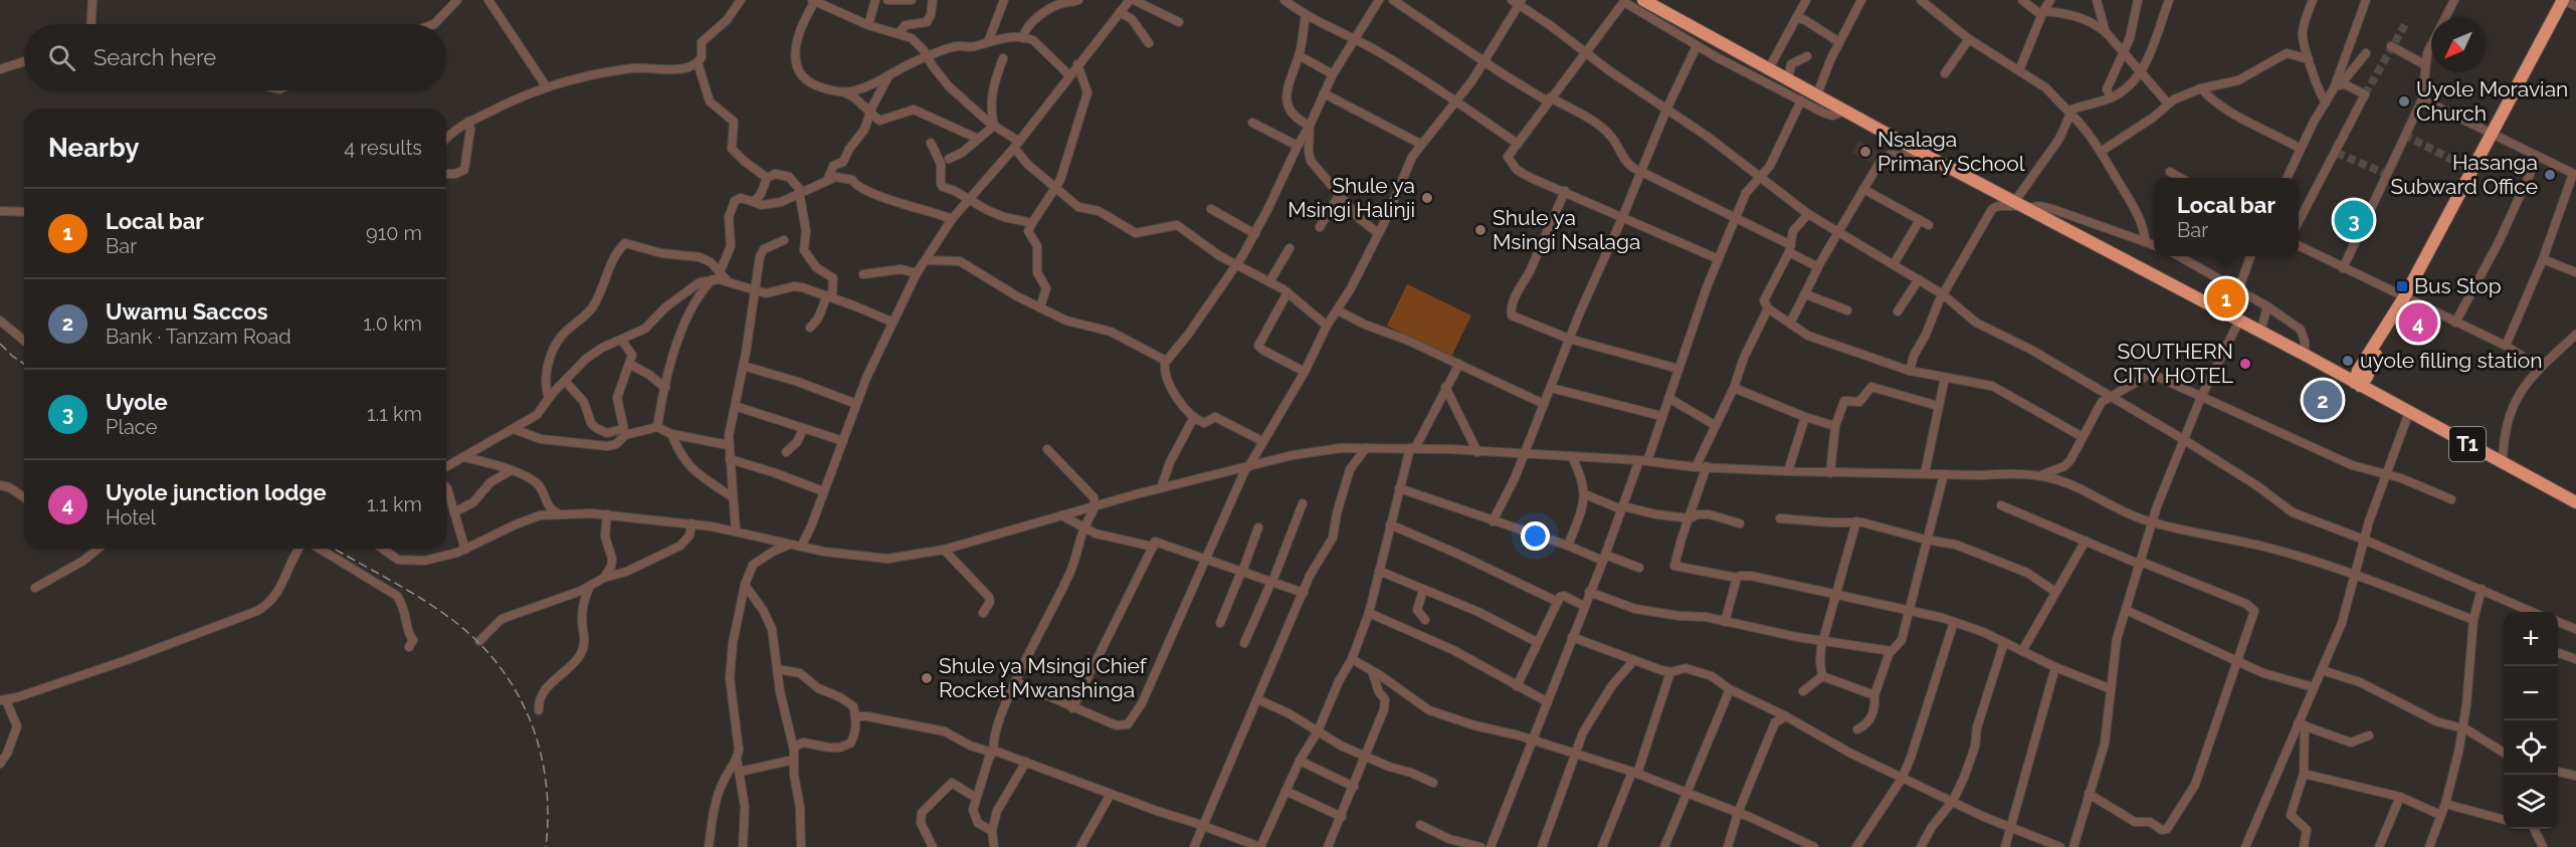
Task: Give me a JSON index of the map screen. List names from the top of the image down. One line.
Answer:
{"streets":{"highway":["T1"]},"places":{"other":["Uyole Moravian Church","Nsalaga Primary School","Hasanga Subward Office","Shule ya Msingi Halinji","Shule ya Msingi Nsalaga","uyole filling station","SOUTHERN CITY HOTEL","Shule ya Msingi Chief Rocket Mwanshinga"],"transit":["Bus Stop"]},"north":"bottom left","page":{"search":"Search here","heading":["Nearby","4 results"],"popup":["Local bar","Bar"],"list":[{"mark":"1","name":"Local bar","note":"Bar","value":"910 m"},{"mark":"2","name":"Uwamu Saccos","note":"Bank · Tanzam Road","value":"1.0 km"},{"mark":"3","name":"Uyole","note":"Place","value":"1.1 km"},{"mark":"4","name":"Uyole junction lodge","note":"Hotel","value":"1.1 km"}],"pins":["3","1","4","2"],"map_buttons":["+","−"]}}
